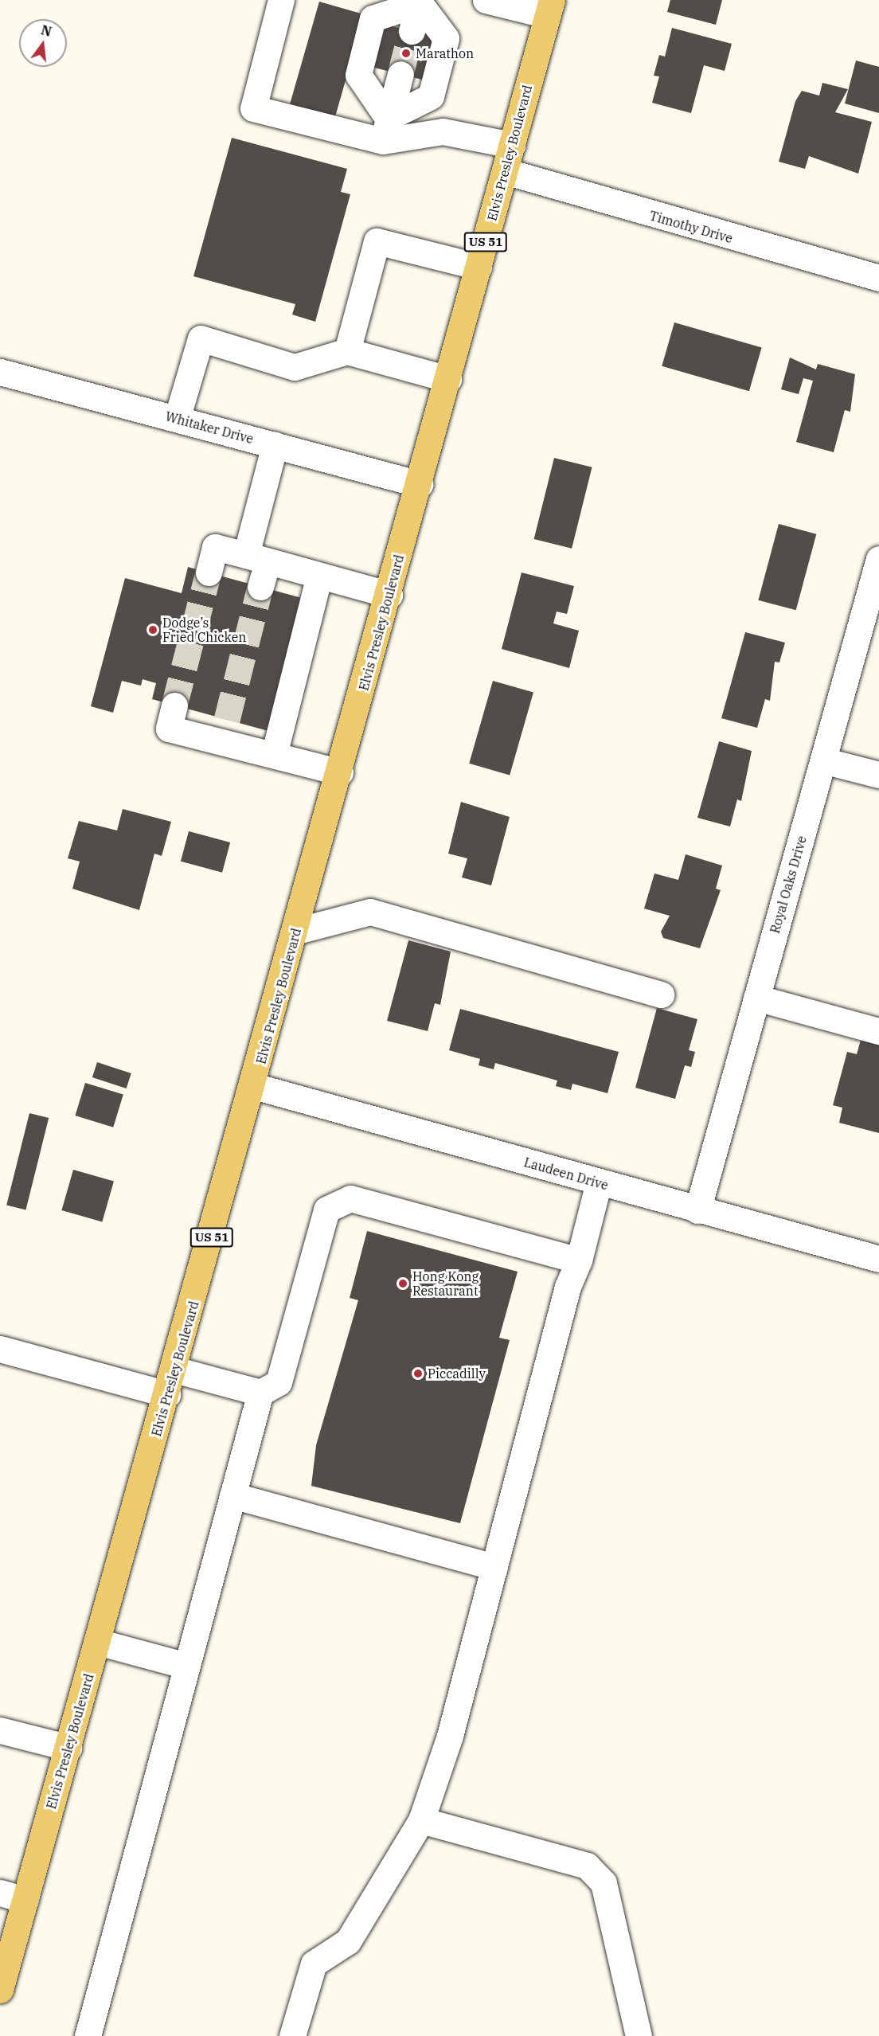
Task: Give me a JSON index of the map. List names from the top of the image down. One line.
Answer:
{"streets":{"main road":["Elvis Presley Boulevard","US 51"],"street":["Timothy Drive","Whitaker Drive","Royal Oaks Drive","Laudeen Drive"]},"crossings":[["Elvis Presley Boulevard","Timothy Drive"],["Elvis Presley Boulevard","Whitaker Drive"],["Elvis Presley Boulevard","Laudeen Drive"],["Royal Oaks Drive","Laudeen Drive"]],"places":["Marathon","Dodge’s Fried Chicken","Hong Kong Restaurant","Piccadilly"],"north":"top"}
